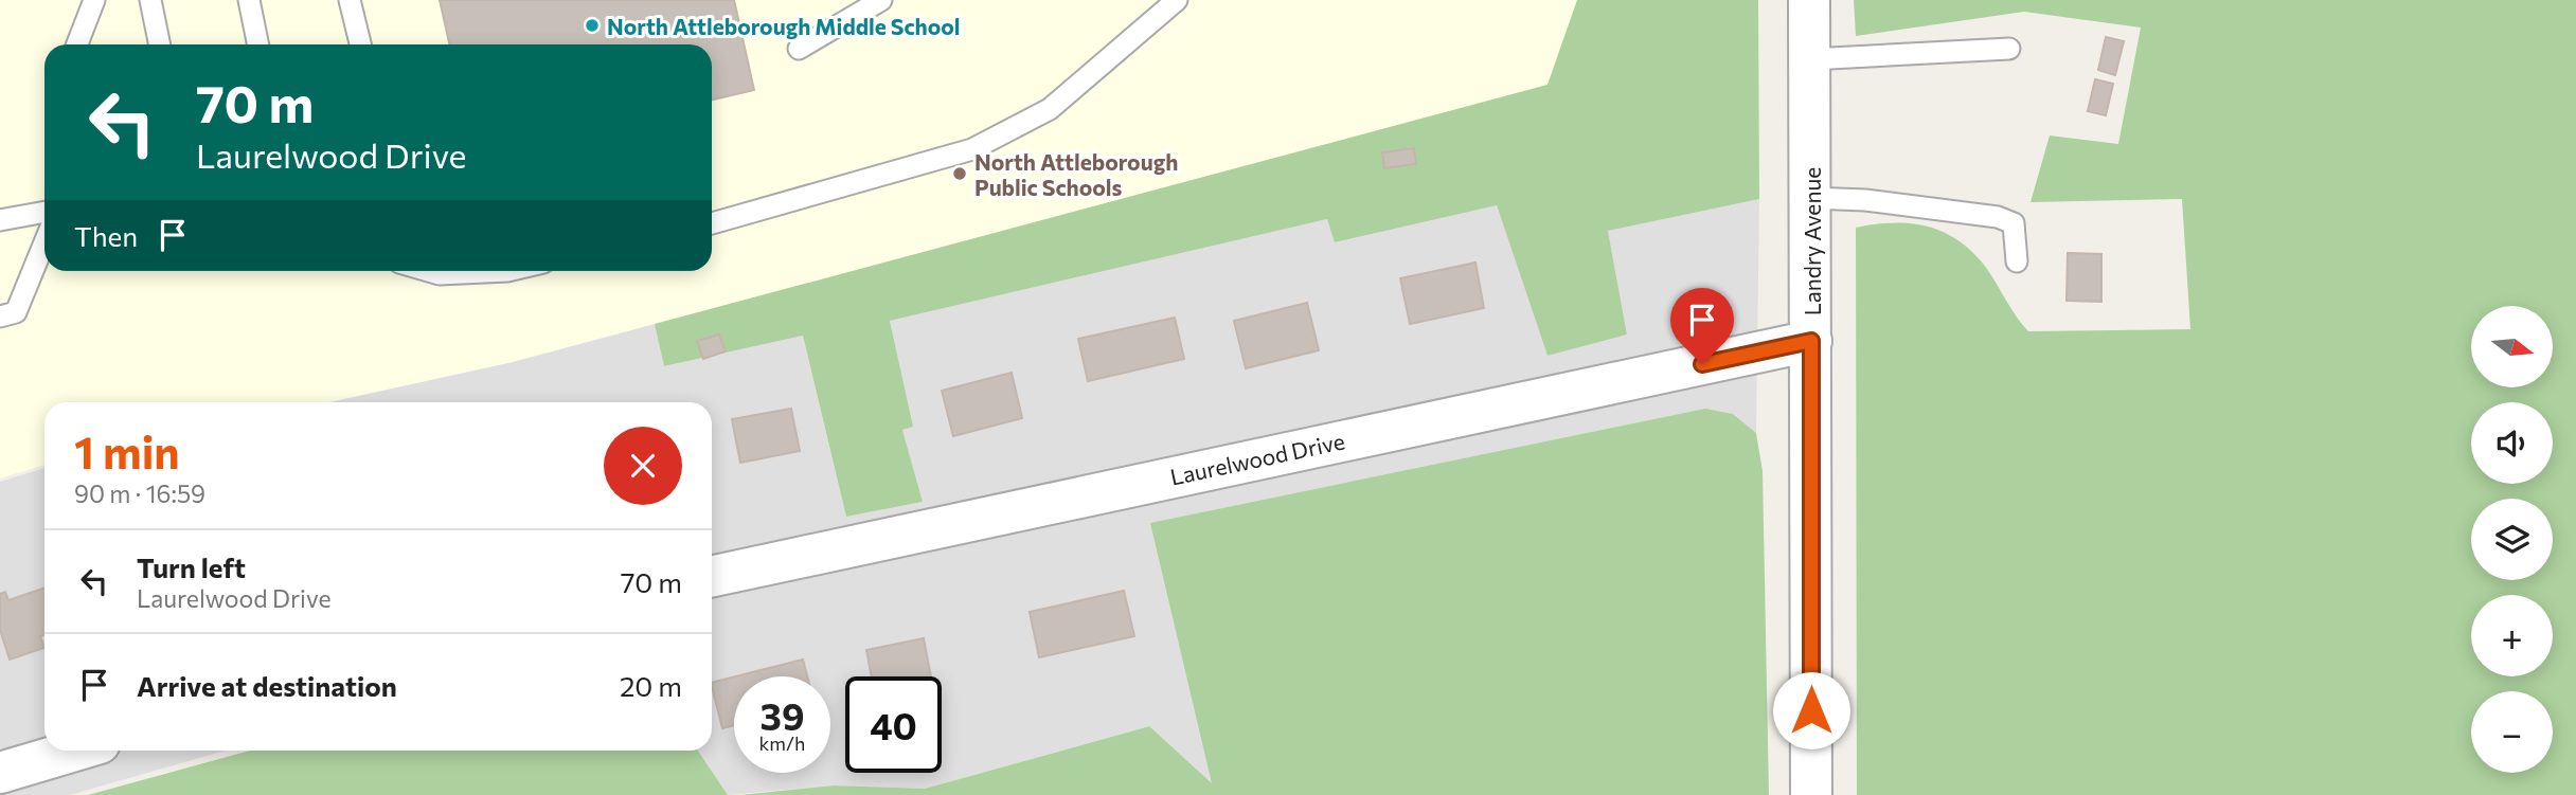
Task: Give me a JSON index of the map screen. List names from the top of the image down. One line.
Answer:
{"streets":{"street":["Landry Avenue","Laurelwood Drive"]},"crossings":[["Landry Avenue","Laurelwood Drive"]],"places":["North Attleborough Middle School","North Attleborough Public Schools"],"north":"right","page":{"turn":["70 m","Laurelwood Drive"],"then":"Then","map_buttons":["+","−"],"heading":["1 min","90 m · 16:59"],"list":[{"name":"Turn left","note":"Laurelwood Drive","value":"70 m"},{"name":"Arrive at destination","value":"20 m"}],"speed":"39 km/h","limit":"40"}}
